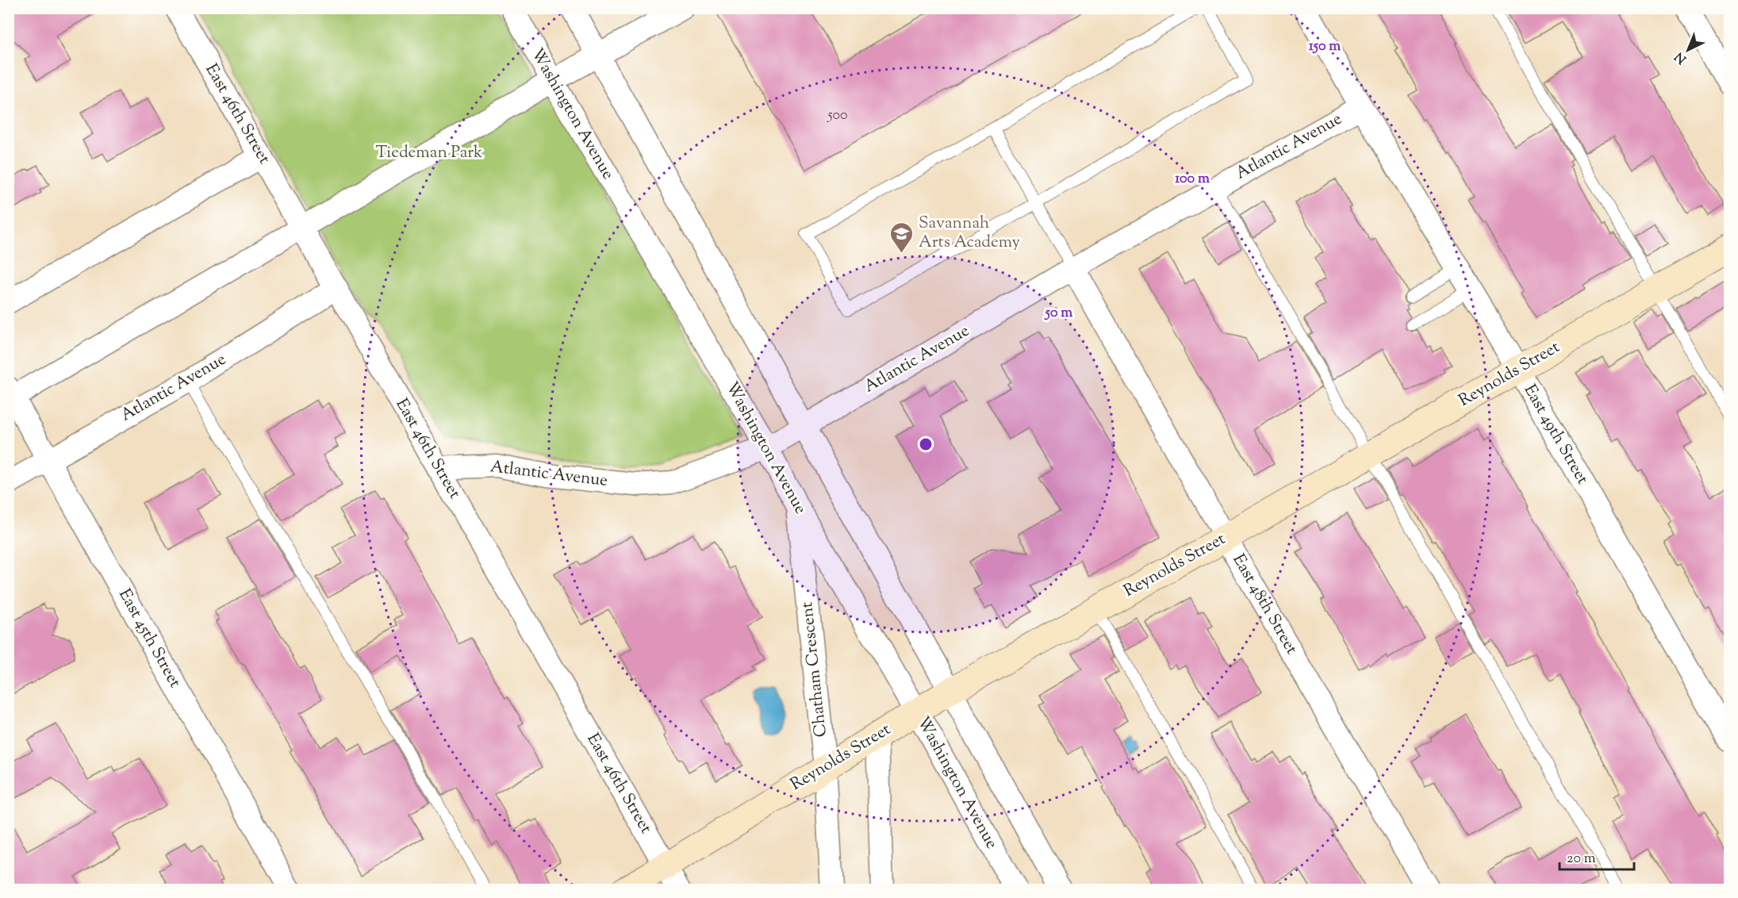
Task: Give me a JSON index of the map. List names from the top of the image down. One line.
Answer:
{"streets":{"street":["East 46th Street","Washington Avenue","Atlantic Avenue","Reynolds Street","East 49th Street","East 48th Street","East 45th Street","Chatham Crescent"]},"crossings":[["East 46th Street","Atlantic Avenue"],["East 46th Street","Reynolds Street"],["Washington Avenue","Atlantic Avenue"],["Washington Avenue","Reynolds Street"],["Washington Avenue","Chatham Crescent"],["Atlantic Avenue","East 49th Street"],["Atlantic Avenue","East 48th Street"],["Atlantic Avenue","East 45th Street"],["Reynolds Street","East 49th Street"],["Reynolds Street","East 48th Street"],["Reynolds Street","Chatham Crescent"]],"parks":["Tiedeman Park"],"places":{"school or university":["Savannah Arts Academy"]},"house_numbers":["500"],"scale_bar":"20 m","north":"bottom left","rings":["150 m","100 m","50 m"]}
